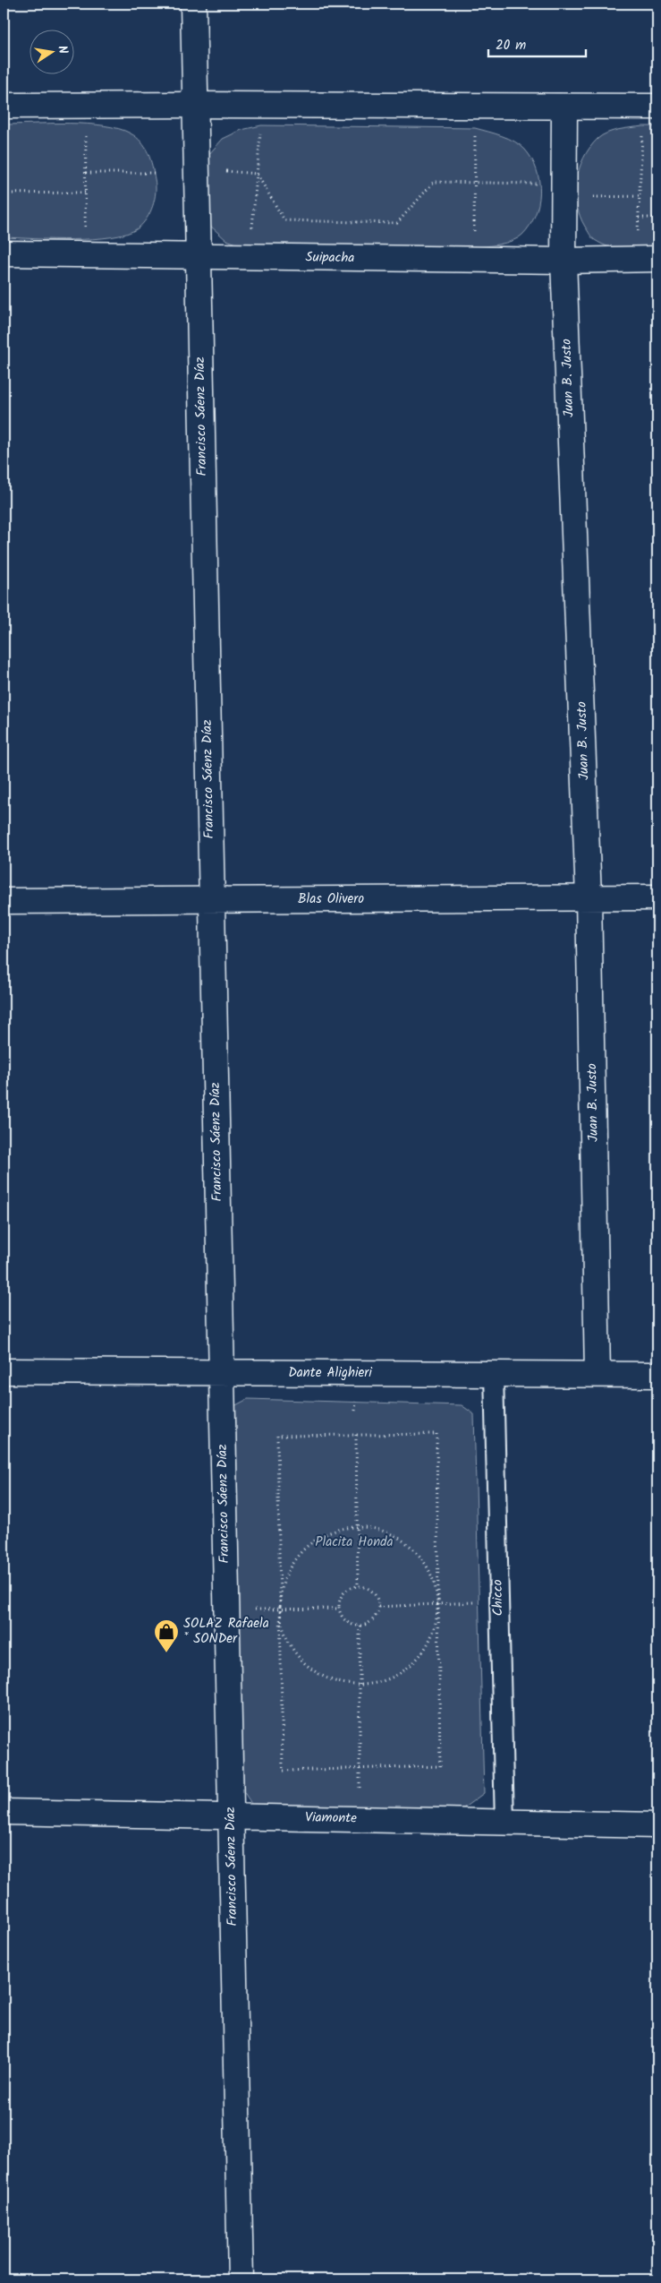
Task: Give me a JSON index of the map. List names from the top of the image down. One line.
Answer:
{"streets":{"street":["Suipacha","Juan B. Justo","Francisco Sáenz Díaz","Blas Olivero","Dante Alighieri","Viamonte"],"lane":["Chicco"]},"crossings":[["Suipacha","Juan B. Justo"],["Suipacha","Francisco Sáenz Díaz"],["Juan B. Justo","Blas Olivero"],["Juan B. Justo","Dante Alighieri"],["Francisco Sáenz Díaz","Blas Olivero"],["Francisco Sáenz Díaz","Dante Alighieri"],["Francisco Sáenz Díaz","Viamonte"],["Dante Alighieri","Chicco"],["Chicco","Viamonte"]],"parks":["Placita Honda"],"places":{"shop":["SOLAZ Rafaela * SONDer"]},"scale_bar":"20 m","north":"right"}
